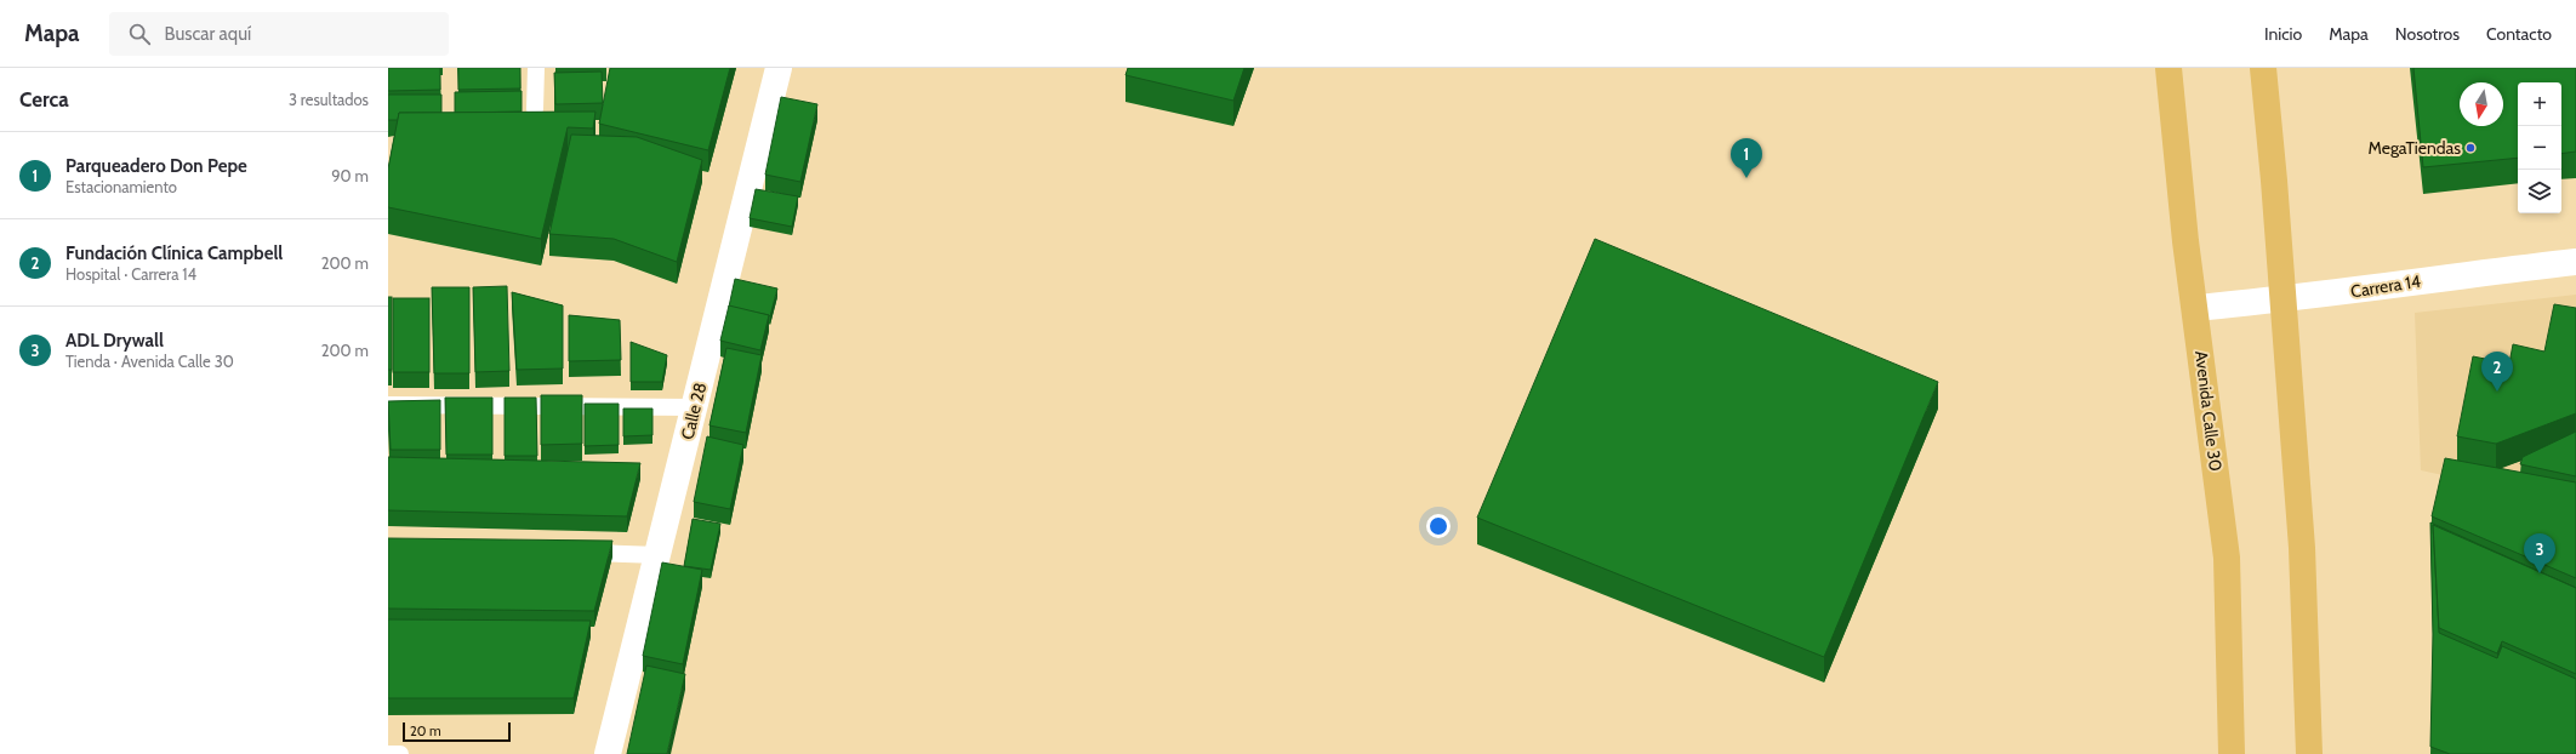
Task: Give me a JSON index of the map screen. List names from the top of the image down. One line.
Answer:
{"streets":{"highway":["Avenida Calle 30"],"street":["Carrera 14","Calle 28"]},"crossings":[["Carrera 14","Avenida Calle 30"]],"places":["MegaTiendas"],"scale_bar":"20 m","north":"bottom","page":{"header":"Mapa","search":"Buscar aquí","nav":["Inicio","Mapa","Nosotros","Contacto"],"heading":["Cerca","3 resultados"],"map_buttons":["+","−"],"list":[{"mark":"1","name":"Parqueadero Don Pepe","note":"Estacionamiento","value":"90 m"},{"mark":"2","name":"Fundación Clínica Campbell","note":"Hospital · Carrera 14","value":"200 m"},{"mark":"3","name":"ADL Drywall","note":"Tienda · Avenida Calle 30","value":"200 m"}],"pins":["1","2","3"],"scale":"20 m"}}
